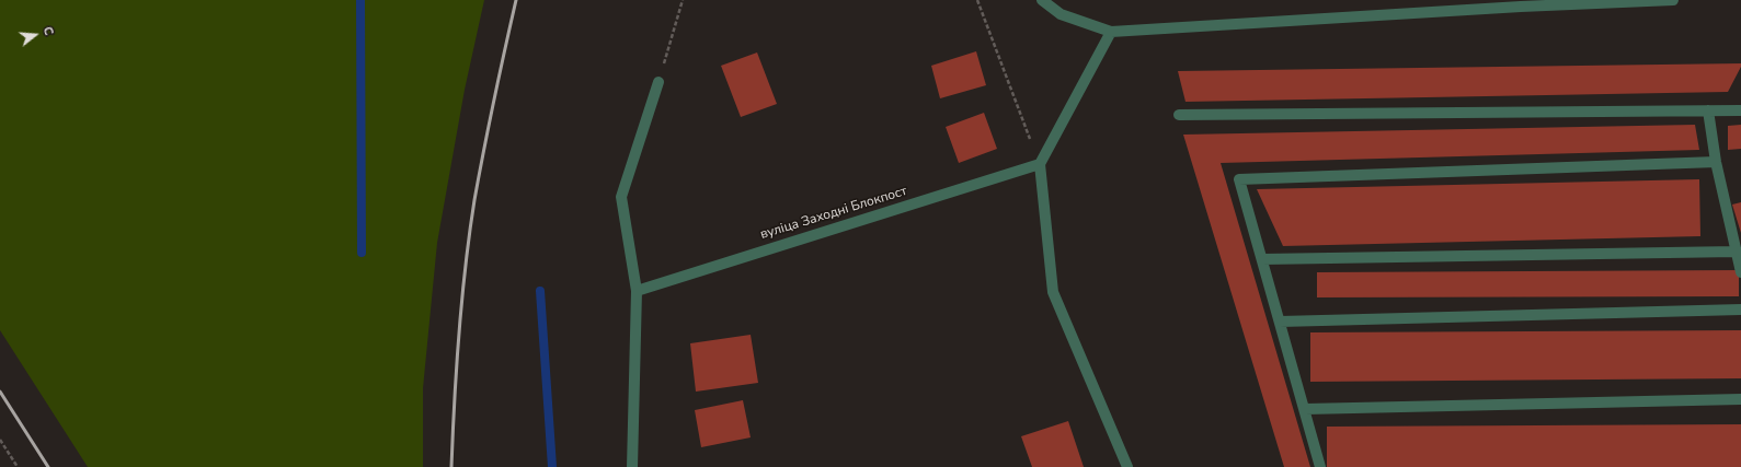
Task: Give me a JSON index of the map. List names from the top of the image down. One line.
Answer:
{"streets":{"street":["вуліца Заходні Блокпост"]},"north":"right"}
